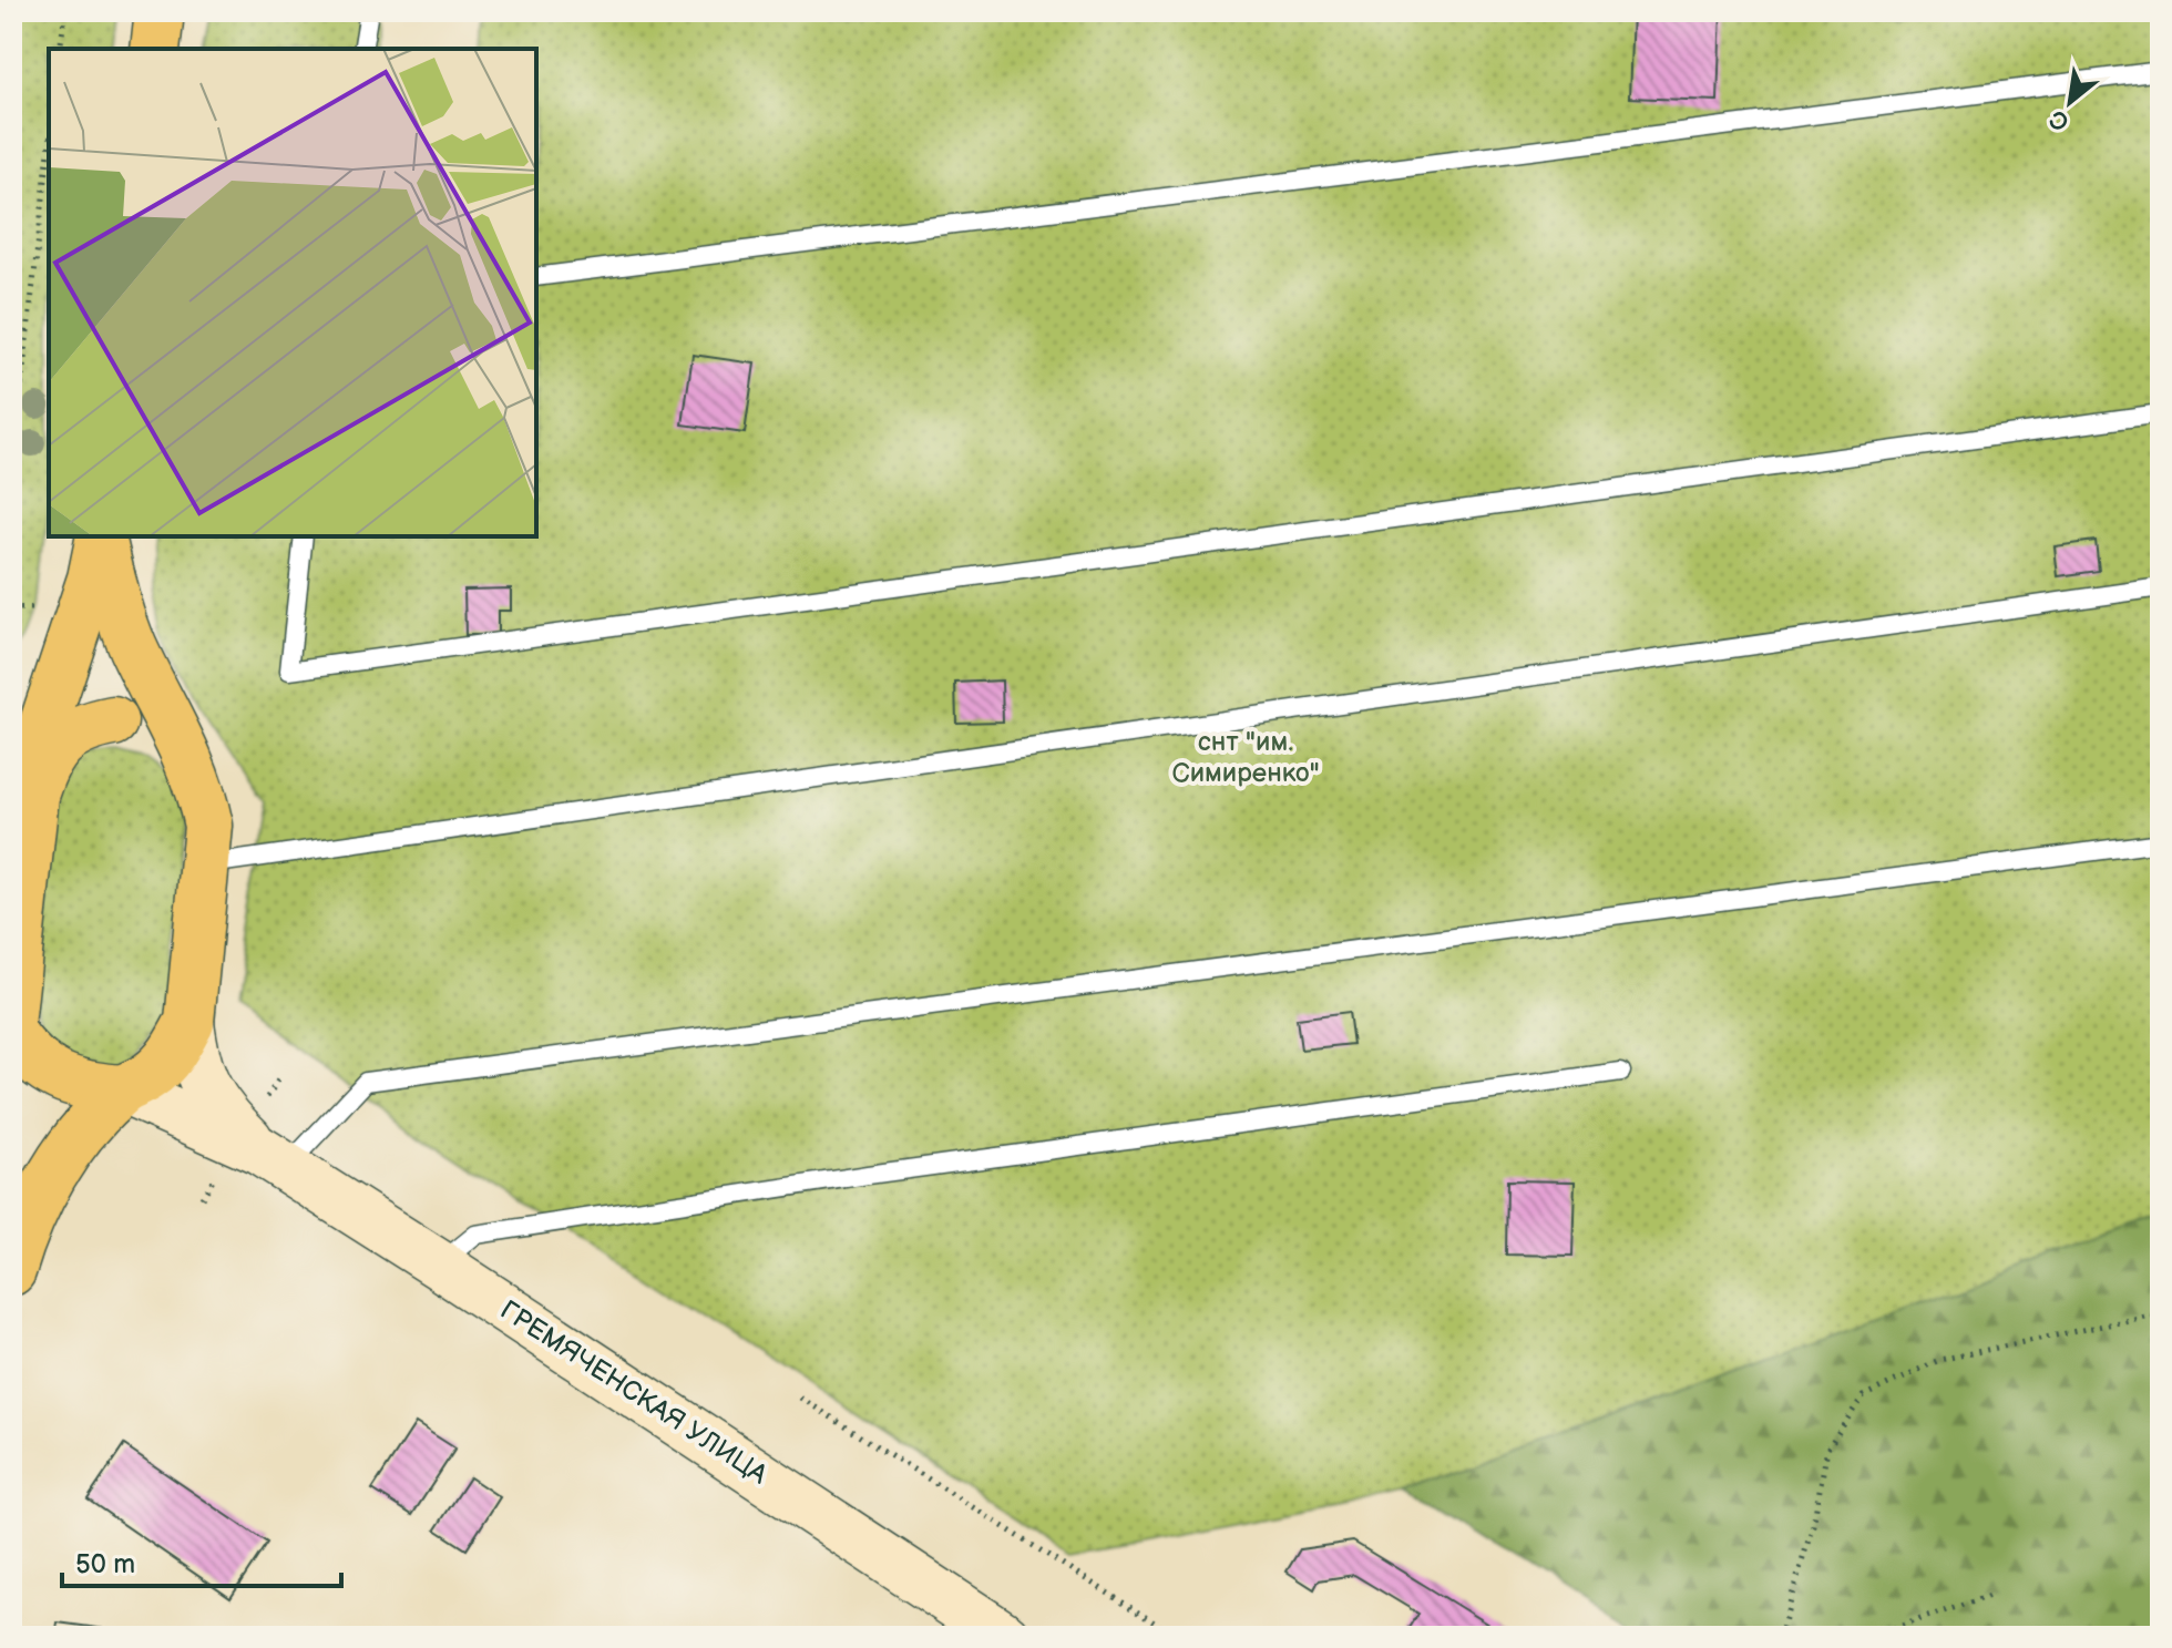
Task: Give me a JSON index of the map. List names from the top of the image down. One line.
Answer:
{"streets":{"main road":["ГРЕМЯЧЕНСКАЯ УЛИЦА"]},"parks":["снт \"им. Симиренко\""],"scale_bar":"50 m","north":"bottom left"}
